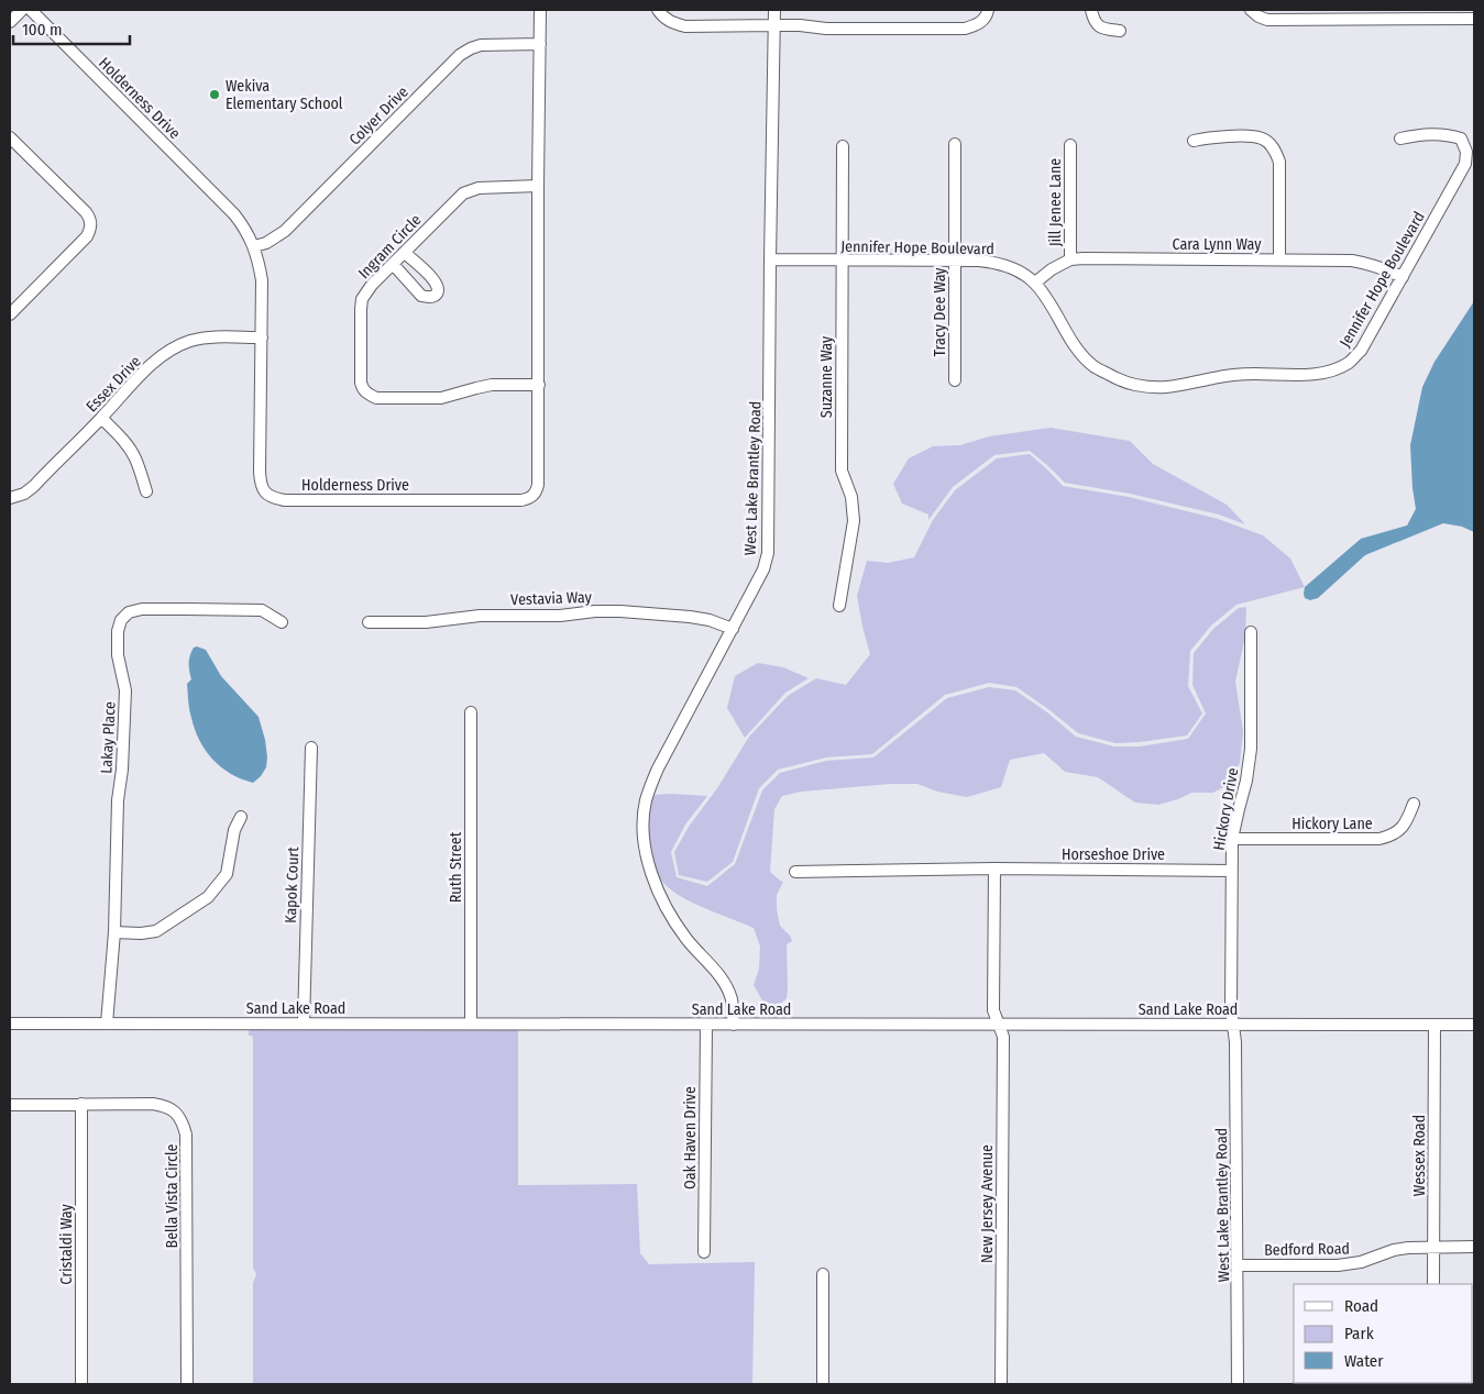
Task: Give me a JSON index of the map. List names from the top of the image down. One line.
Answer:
{"streets":{"street":["Holderness Drive","Colyer Drive","Jill Jenee Lane","Cara Lynn Way","Ingram Circle","Jennifer Hope Boulevard","Tracy Dee Way","Suzanne Way","Essex Drive","West Lake Brantley Road","Vestavia Way","Lakay Place","Hickory Drive","Hickory Lane","Horseshoe Drive","Ruth Street","Kapok Court","Sand Lake Road","Oak Haven Drive","Wessex Road","Bella Vista Circle","New Jersey Avenue","Cristaldi Way","Bedford Road"]},"crossings":[["Holderness Drive","Colyer Drive"],["Holderness Drive","Ingram Circle"],["Holderness Drive","Essex Drive"],["Jill Jenee Lane","Cara Lynn Way"],["Cara Lynn Way","Jennifer Hope Boulevard"],["Jennifer Hope Boulevard","Tracy Dee Way"],["Jennifer Hope Boulevard","Suzanne Way"],["Jennifer Hope Boulevard","West Lake Brantley Road"],["West Lake Brantley Road","Vestavia Way"],["West Lake Brantley Road","Hickory Drive"],["West Lake Brantley Road","Sand Lake Road"],["West Lake Brantley Road","Bedford Road"],["Lakay Place","Sand Lake Road"],["Hickory Drive","Hickory Lane"],["Hickory Drive","Horseshoe Drive"],["Hickory Drive","Sand Lake Road"],["Ruth Street","Sand Lake Road"],["Kapok Court","Sand Lake Road"],["Sand Lake Road","Oak Haven Drive"],["Sand Lake Road","Wessex Road"],["Sand Lake Road","New Jersey Avenue"],["Wessex Road","Bedford Road"],["Bella Vista Circle","Cristaldi Way"]],"places":["Wekiva Elementary School"],"legend":["Road","Park","Water"],"scale_bar":"100 m"}
